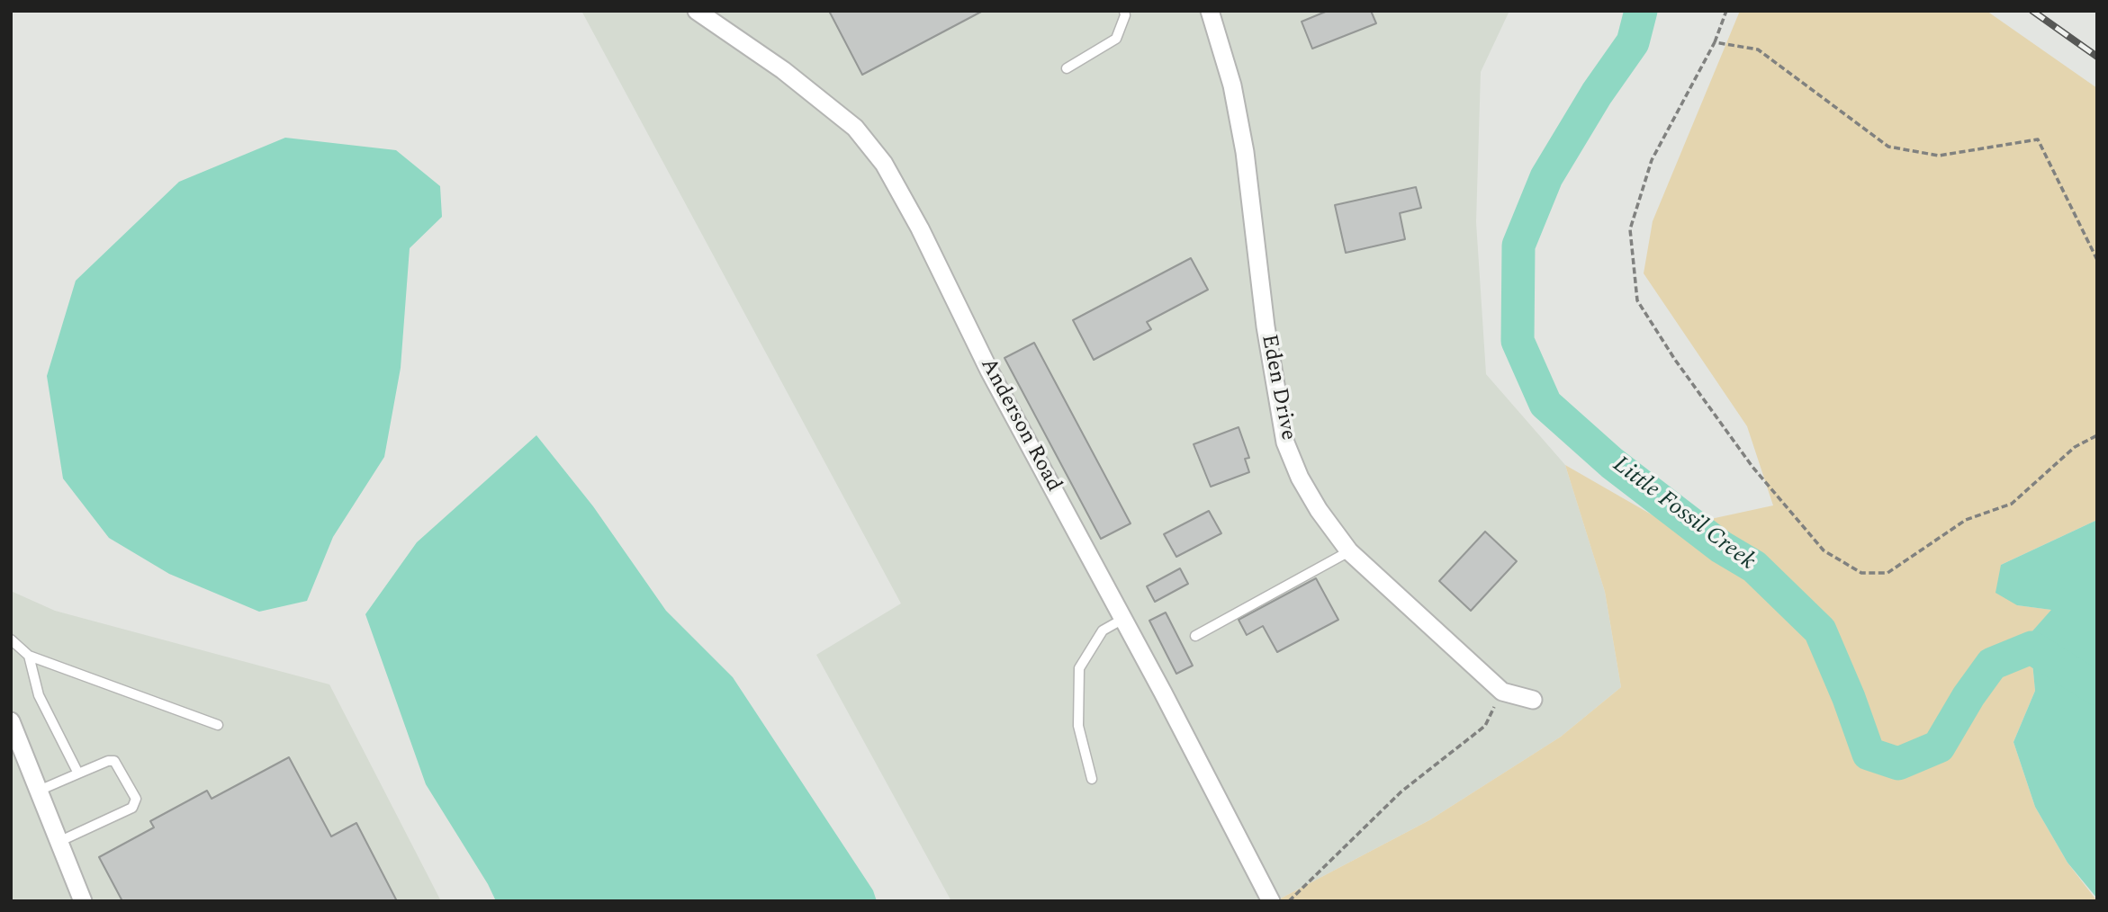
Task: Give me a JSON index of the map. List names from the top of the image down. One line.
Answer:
{"streets":{"street":["Eden Drive","Anderson Road"]},"water":["Little Fossil Creek"]}
